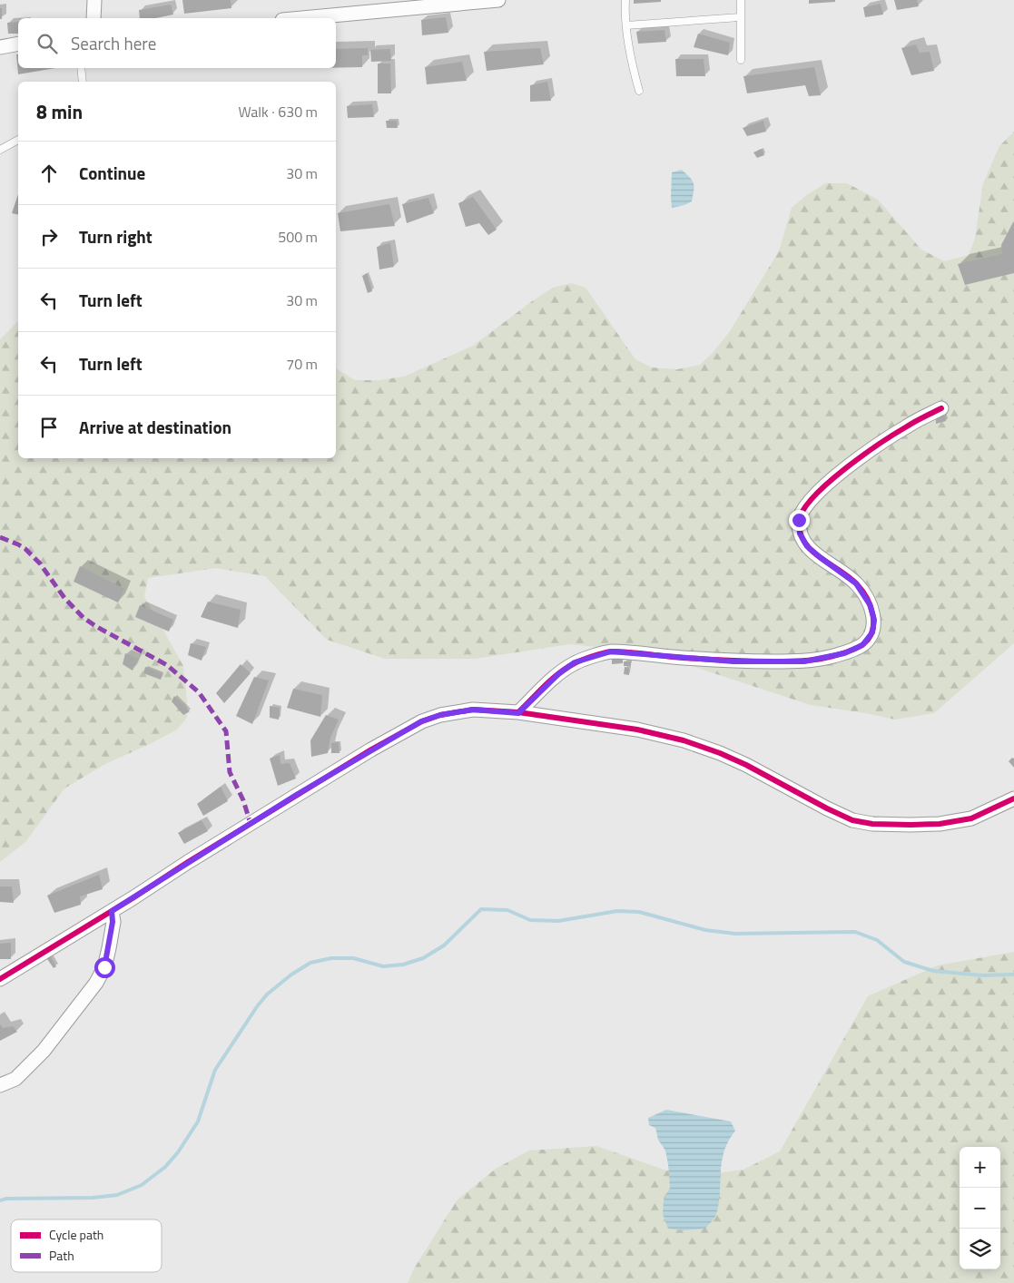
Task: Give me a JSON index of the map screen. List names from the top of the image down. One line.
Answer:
{"legend":["Cycle path","Path"],"page":{"search":"Search here","heading":["8 min","Walk · 630 m"],"list":[["Continue","30 m"],["Turn right","500 m"],["Turn left","30 m"],["Turn left","70 m"],"Arrive at destination"],"map_buttons":["+","−"]}}
